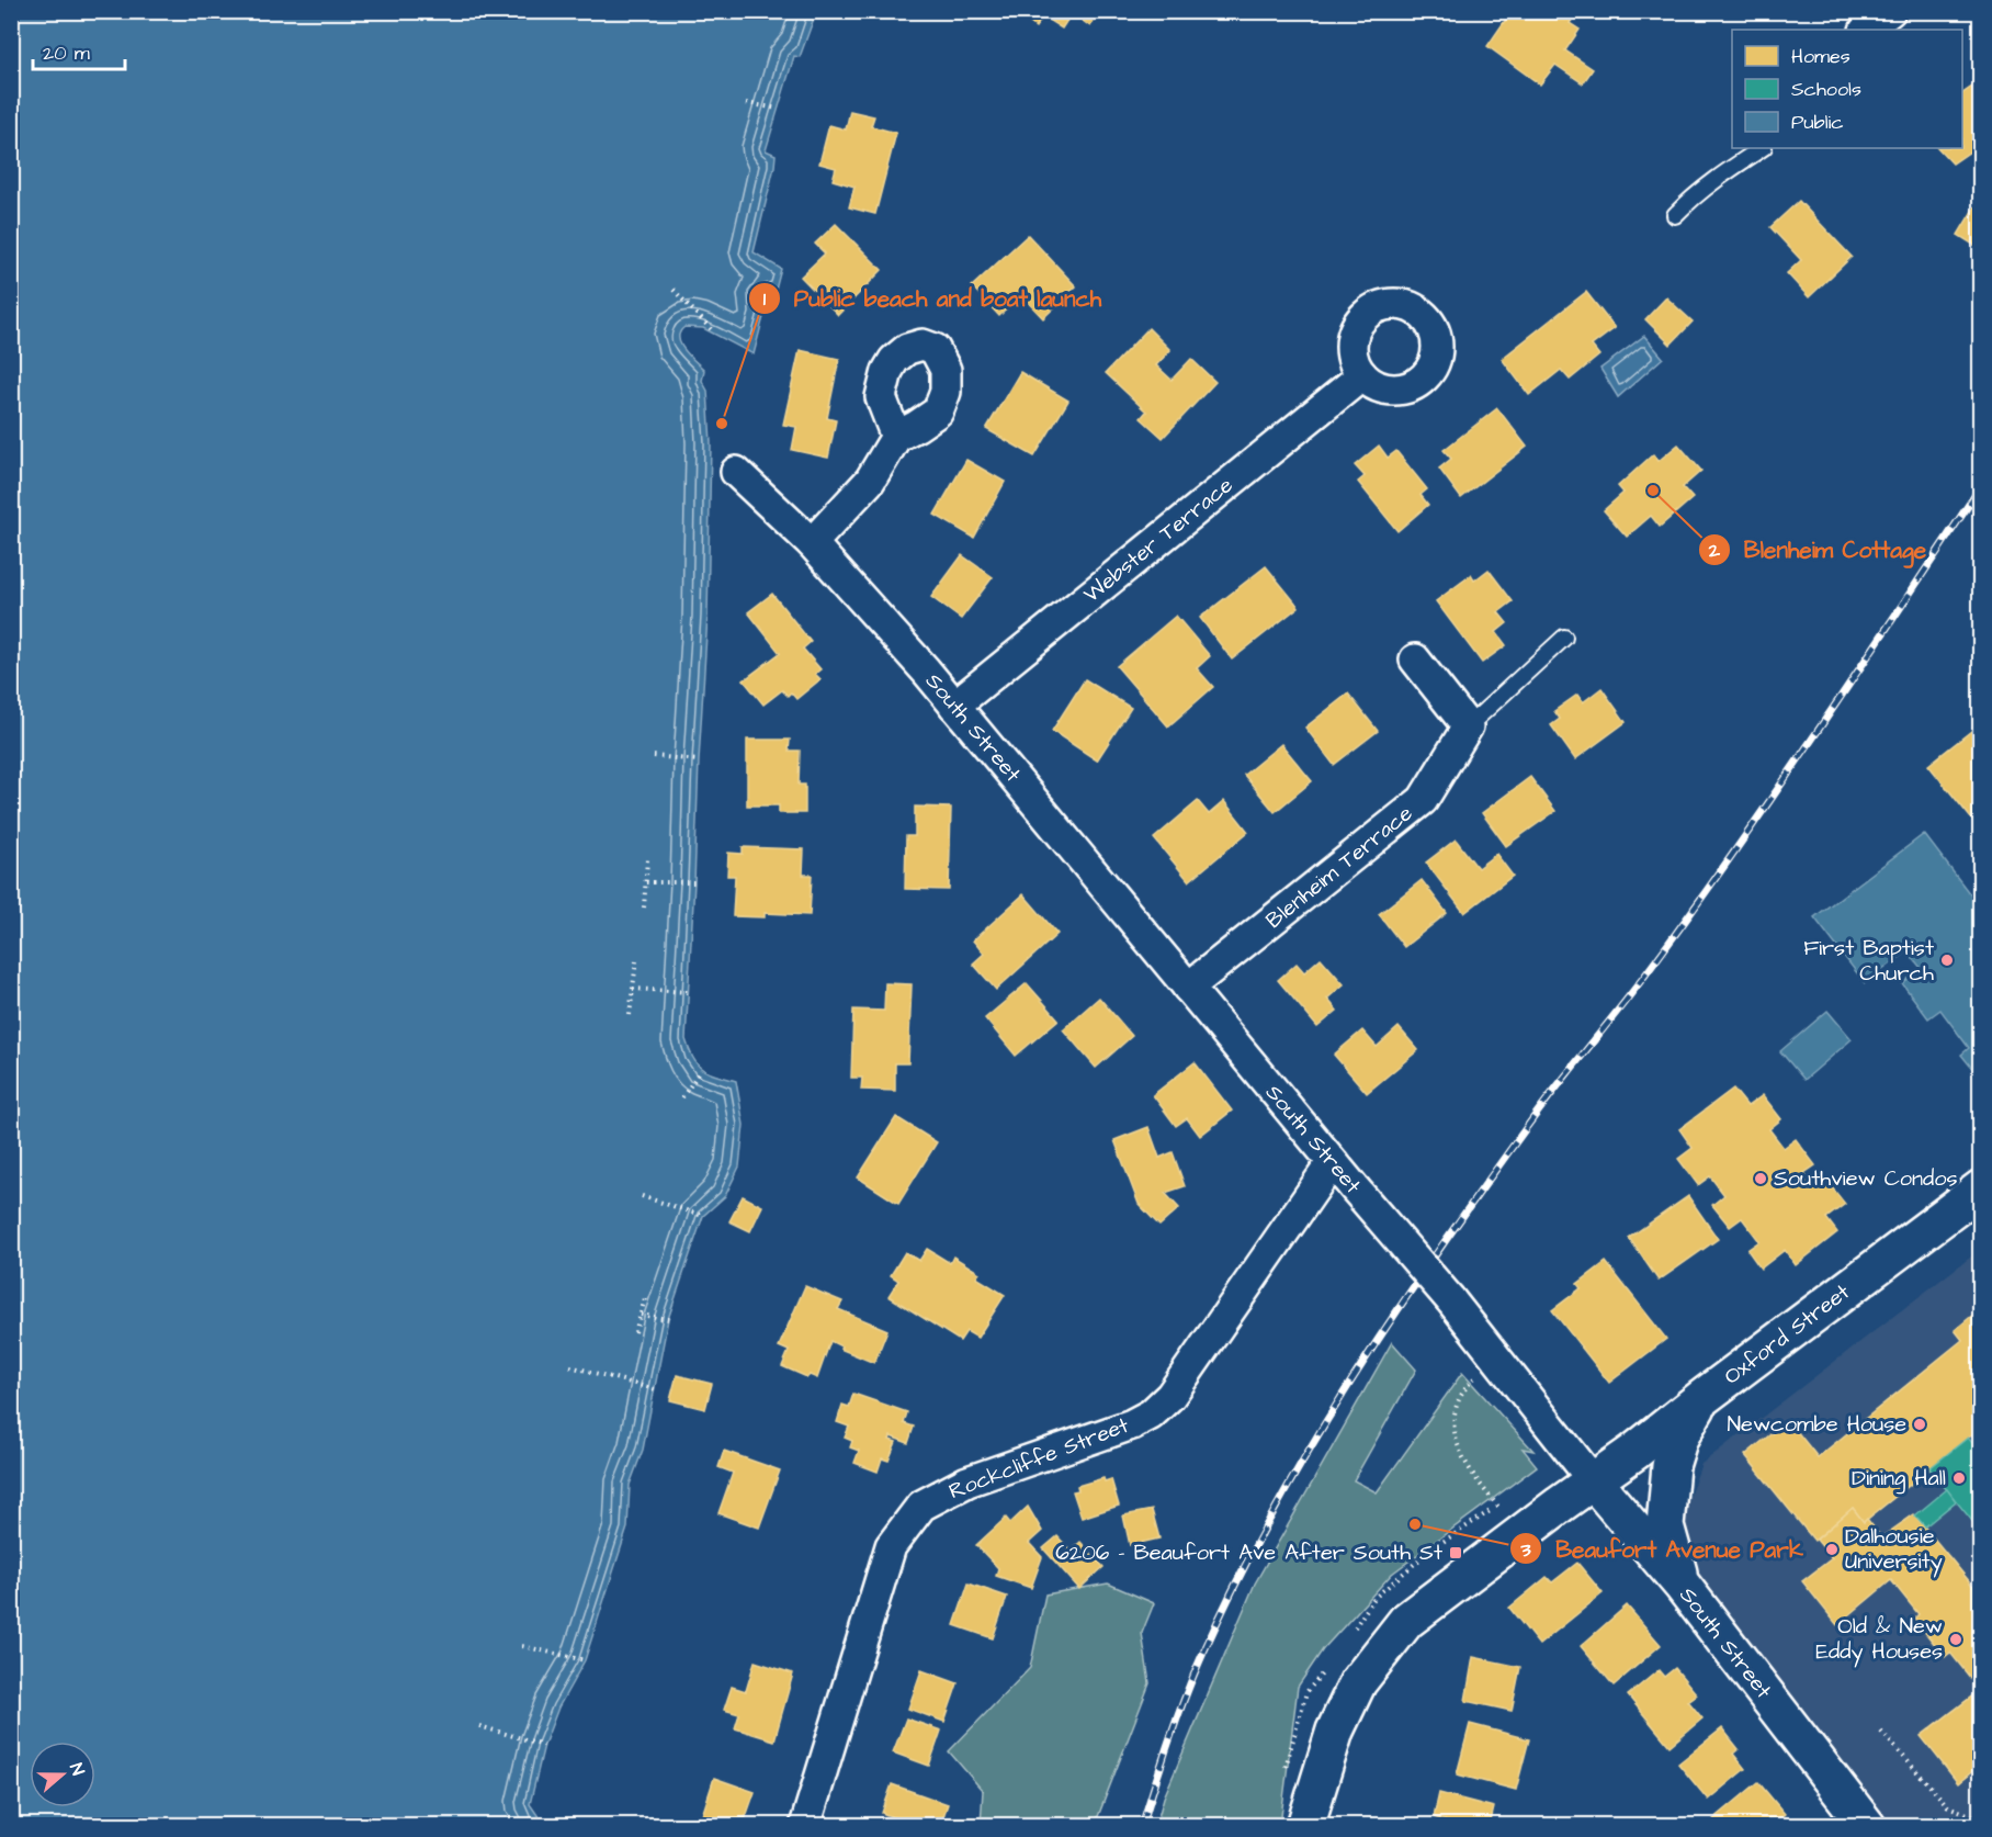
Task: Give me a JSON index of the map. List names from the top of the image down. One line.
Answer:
{"streets":{"main road":["South Street","Oxford Street"],"street":["Webster Terrace","Blenheim Terrace","Rockcliffe Street"]},"crossings":[["Webster Terrace","South Street"],["South Street","Blenheim Terrace"],["South Street","Oxford Street"],["South Street","Rockcliffe Street"]],"places":{"other":["Public beach and boat launch","Blenheim Cottage","First Baptist Church","Southview Condos","Newcombe House","Dining Hall","Beaufort Avenue Park","Dalhousie University","Old & New Eddy Houses"],"transit":["6206 - Beaufort Ave After South St"]},"legend":["Homes","Schools","Public"],"scale_bar":"20 m","north":"right"}
